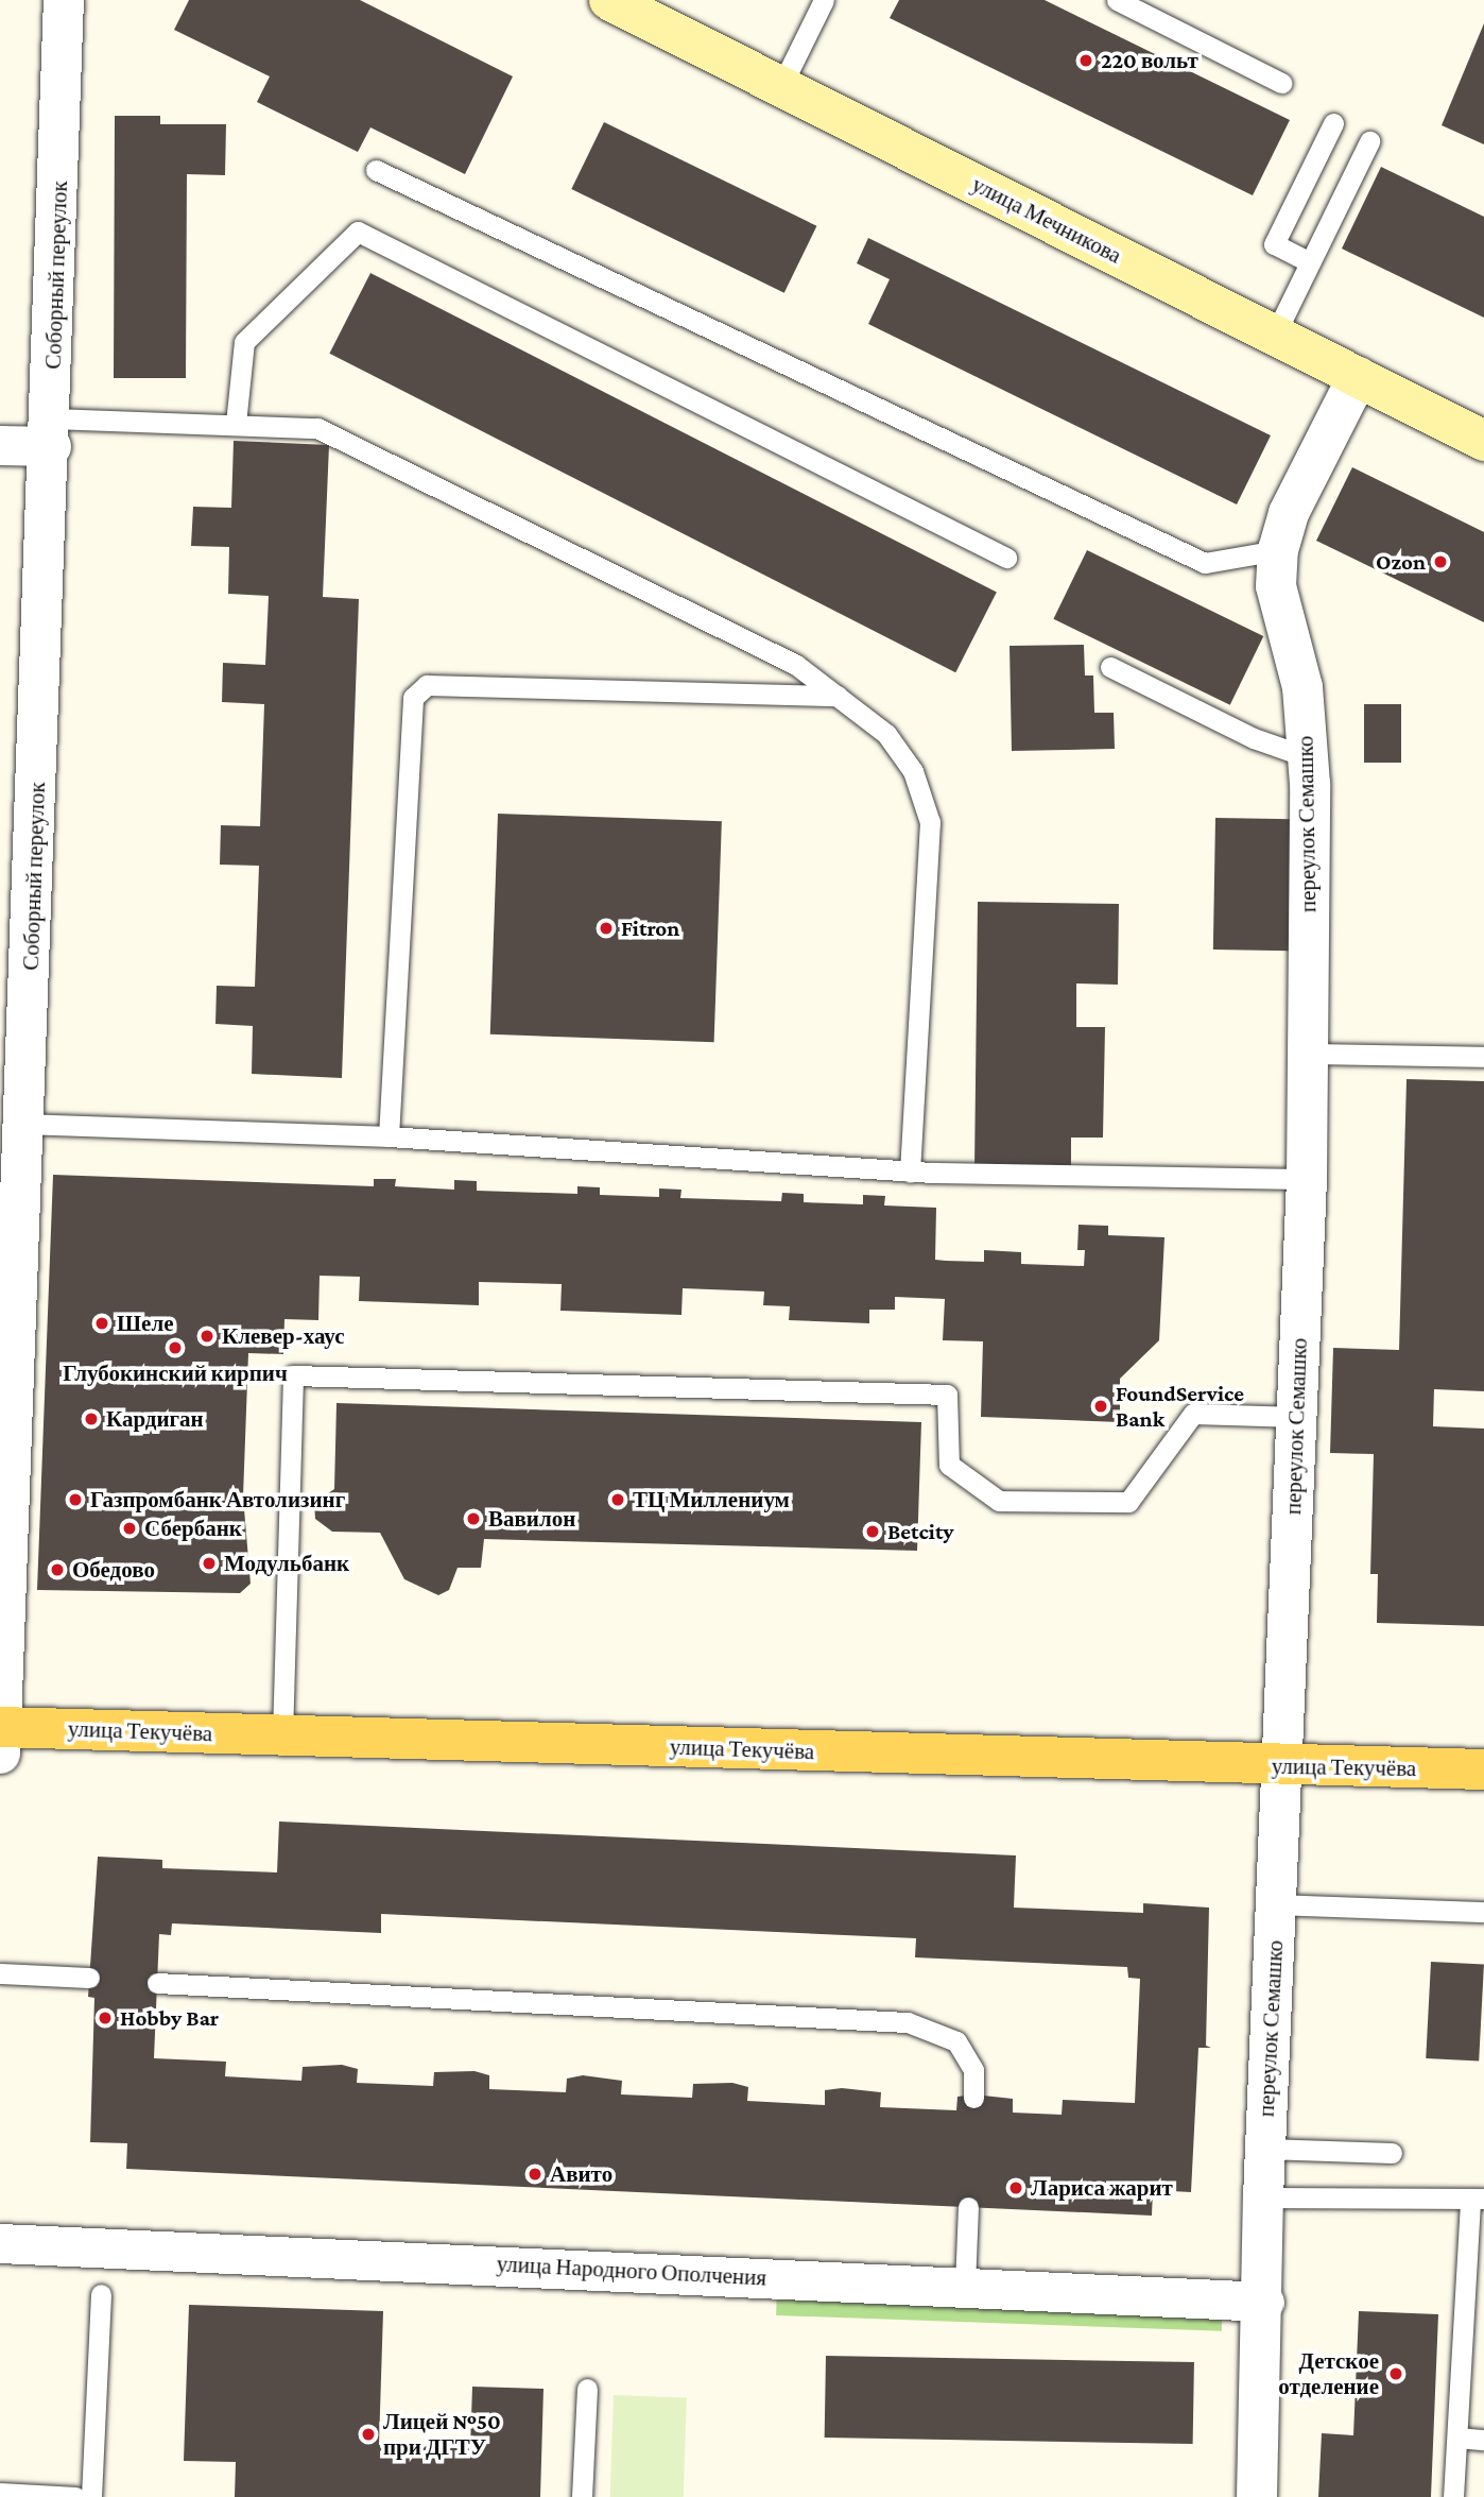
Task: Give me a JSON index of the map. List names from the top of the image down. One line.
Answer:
{"streets":{"main road":["улица Мечникова","улица Текучёва"],"street":["Соборный переулок","переулок Семашко","улица Народного Ополчения"]},"crossings":[["улица Мечникова","переулок Семашко"],["Соборный переулок","улица Текучёва"],["переулок Семашко","улица Текучёва"],["переулок Семашко","улица Народного Ополчения"]],"places":["220 вольт","Ozon","Fitron","Шеле","Клевер-хаус","Глубокинский кирпич","FoundService Bank","Кардиган","Газпромбанк Автолизинг","ТЦ Миллениум","Вавилон","Сбербанк","Betcity","Модульбанк","Обедово","Hobby Bar","Авито","Лариса жарит","Детское отделение","Лицей №50 при ДГТУ"]}
